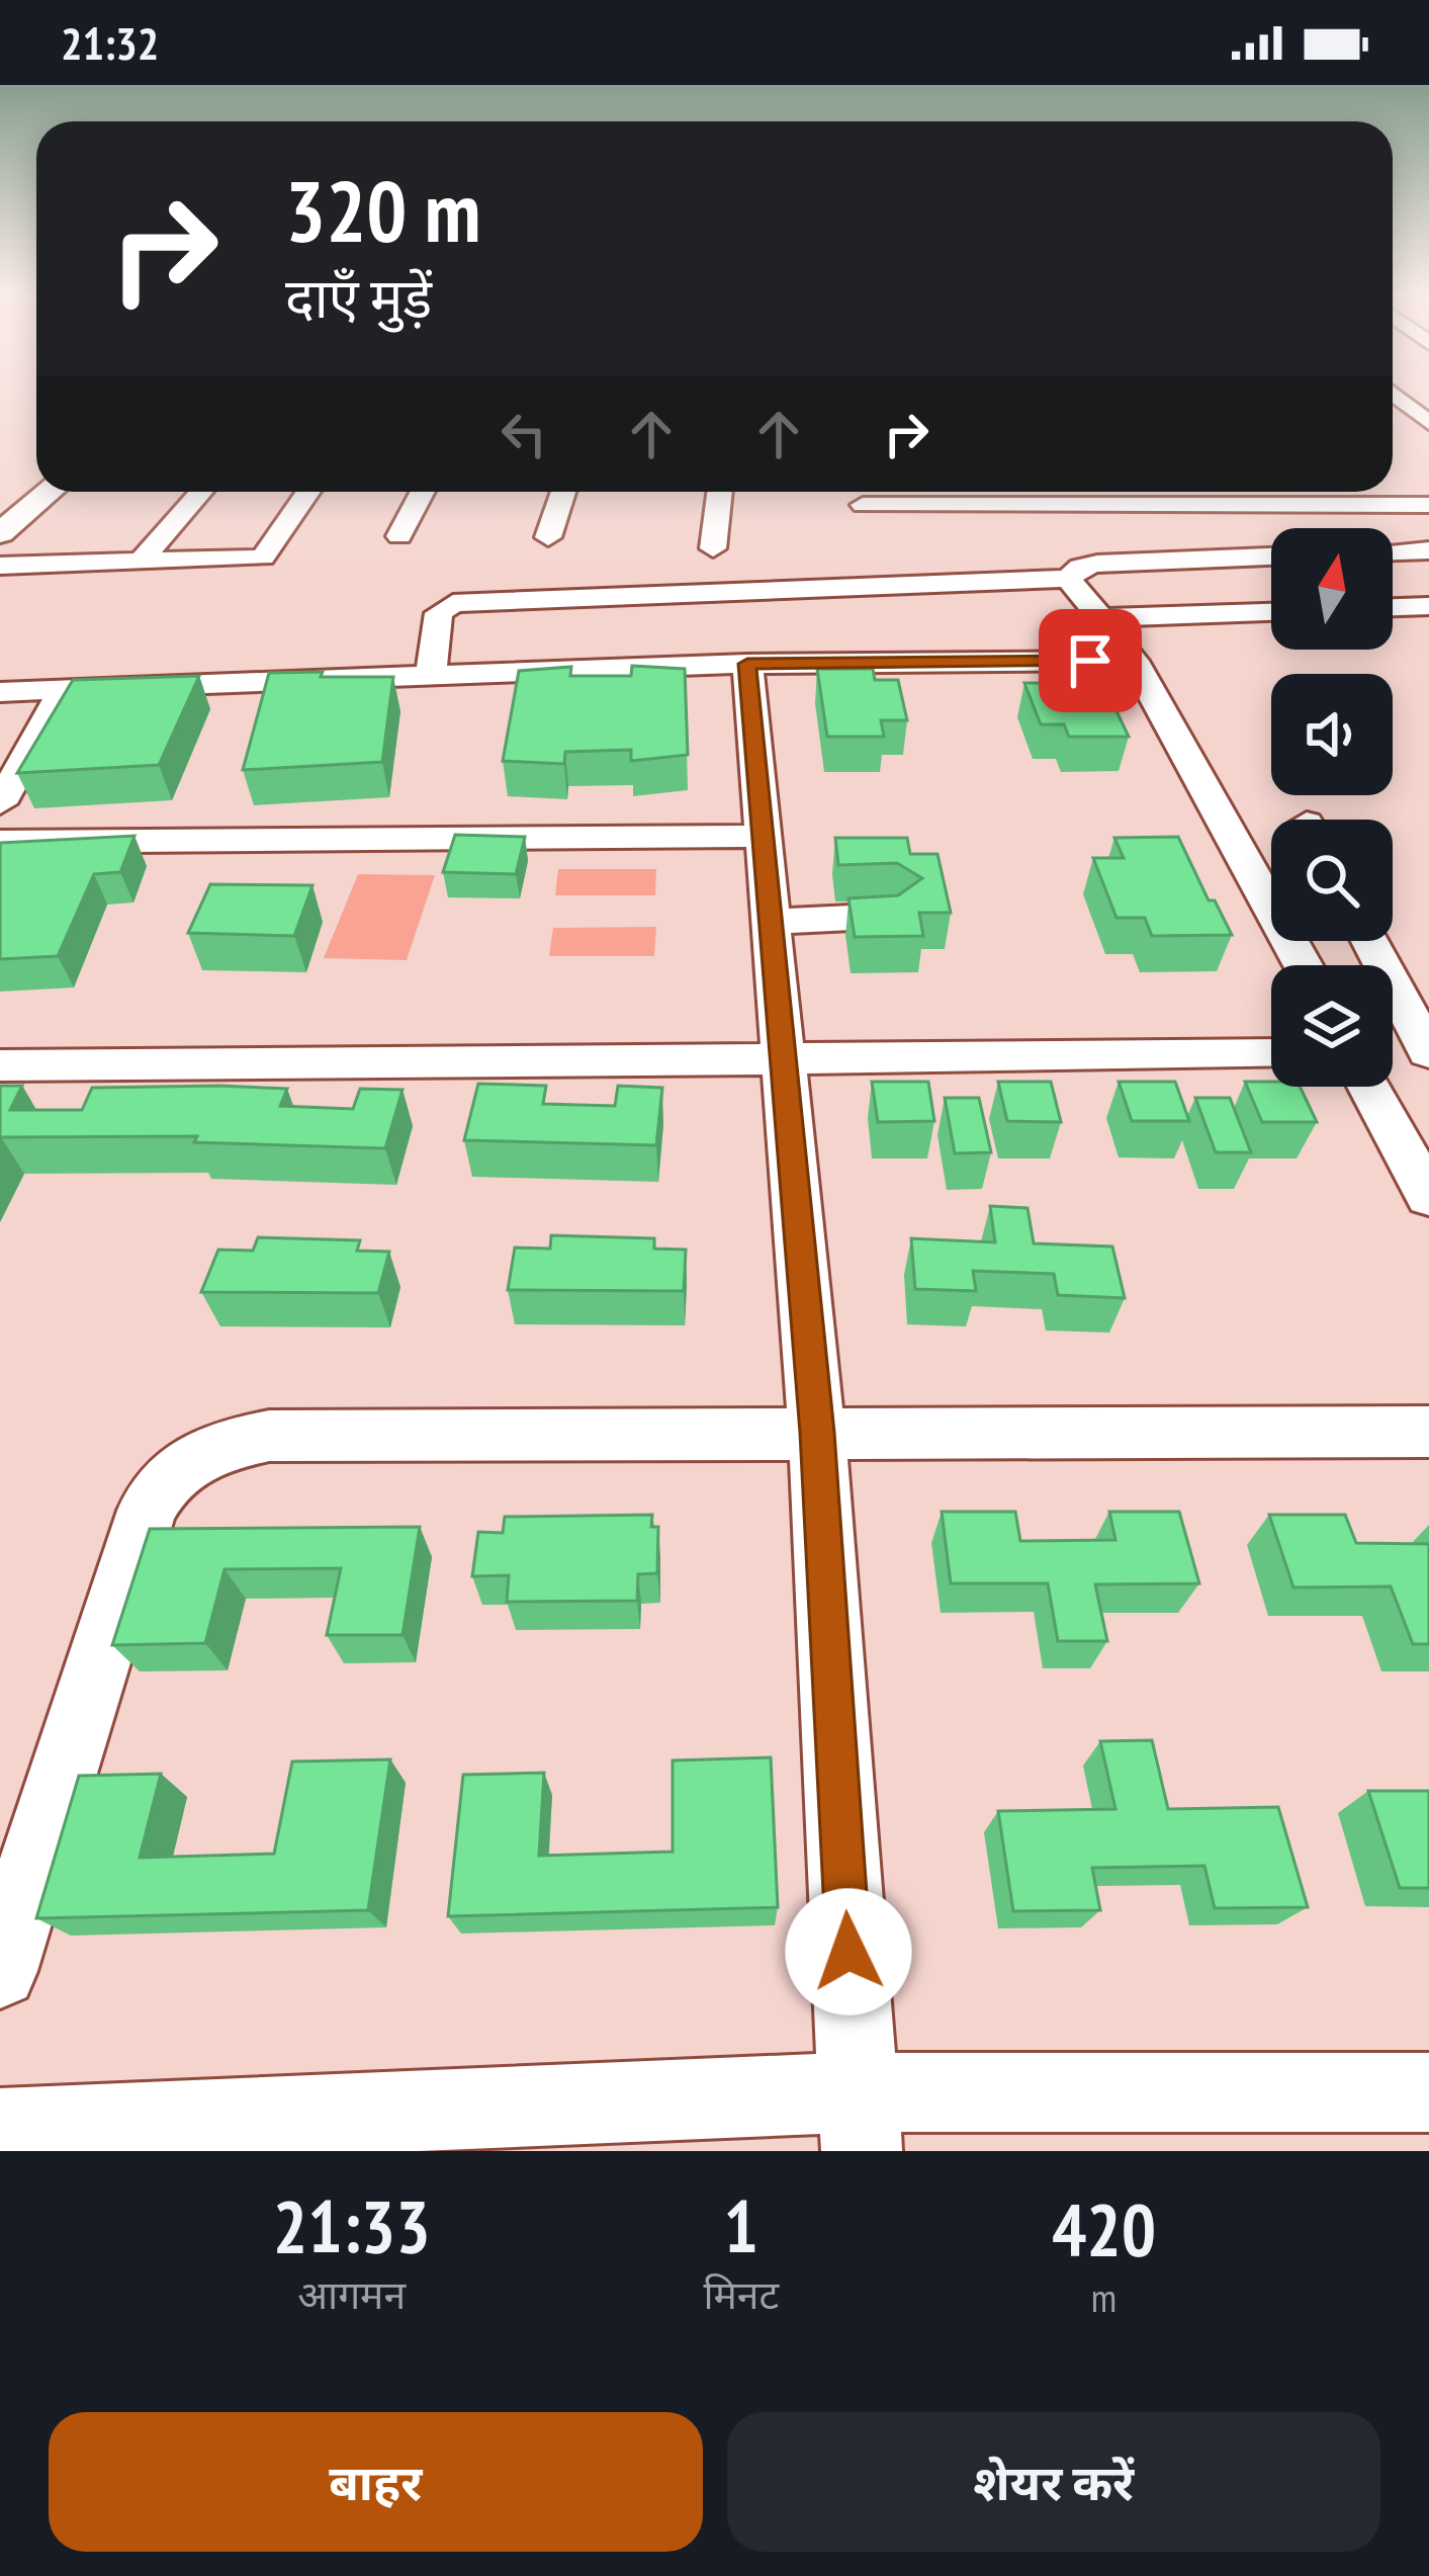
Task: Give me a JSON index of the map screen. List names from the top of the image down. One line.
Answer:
{"north":"top","page":{"status":"21:32","turn":["320 m","दाएँ मुड़ें"],"eta":["21:33","आगमन","1","मिनट","420","m"],"buttons":["बाहर","शेयर करें"]}}
